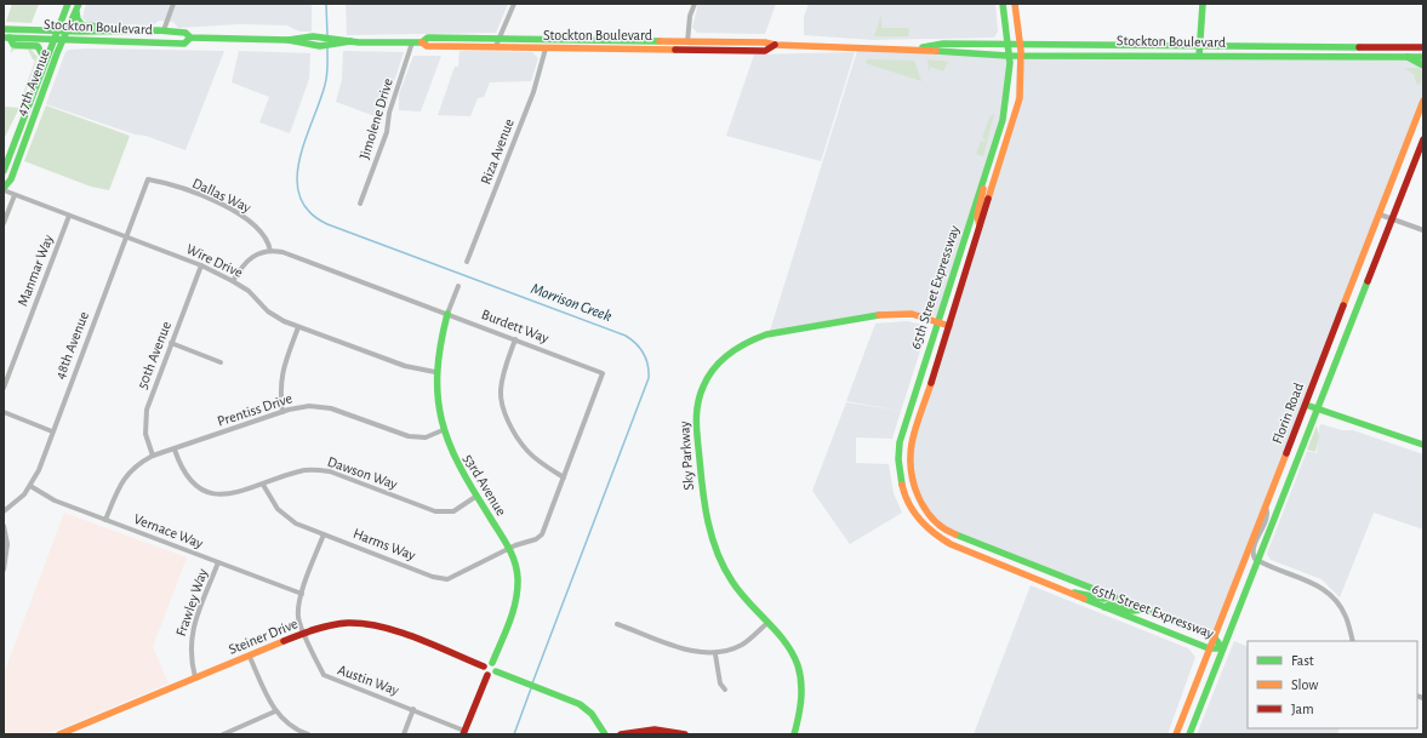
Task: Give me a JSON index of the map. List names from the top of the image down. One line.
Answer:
{"streets":{"main road":["Stockton Boulevard","47th Avenue","65th Street Expressway","Florin Road","Sky Parkway","53rd Avenue","Steiner Drive"],"street":["Jimolene Drive","Riza Avenue","Dallas Way","Wire Drive","Manmar Way","Burdett Way","48th Avenue","50th Avenue","Prentiss Drive","Dawson Way","Vernace Way","Harms Way","Frawley Way","Austin Way"]},"crossings":[["Stockton Boulevard","47th Avenue"],["Stockton Boulevard","Jimolene Drive"],["Stockton Boulevard","Riza Avenue"],["Stockton Boulevard","65th Street Expressway"],["47th Avenue","Wire Drive"],["Dallas Way","Burdett Way"],["Dallas Way","48th Avenue"],["Wire Drive","Manmar Way"],["Wire Drive","48th Avenue"],["Wire Drive","50th Avenue"],["Wire Drive","53rd Avenue"],["65th Street Expressway","Florin Road"],["65th Street Expressway","Sky Parkway"],["Burdett Way","53rd Avenue"],["Burdett Way","Harms Way"],["48th Avenue","Vernace Way"],["50th Avenue","Prentiss Drive"],["Prentiss Drive","Dawson Way"],["Prentiss Drive","53rd Avenue"],["Prentiss Drive","Vernace Way"],["Dawson Way","53rd Avenue"],["Dawson Way","Harms Way"],["53rd Avenue","Harms Way"],["53rd Avenue","Steiner Drive"],["Vernace Way","Frawley Way"],["Vernace Way","Austin Way"],["Harms Way","Austin Way"],["Frawley Way","Steiner Drive"],["Steiner Drive","Austin Way"]],"water":["Morrison Creek"],"legend":["Fast","Slow","Jam"]}
